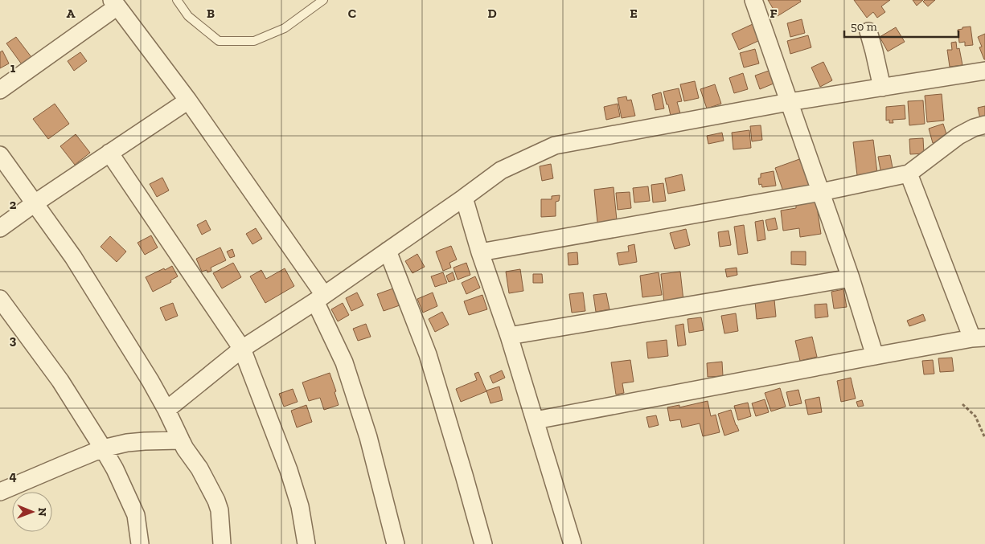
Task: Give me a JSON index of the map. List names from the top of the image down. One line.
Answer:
{"scale_bar":"50 m","north":"right","grid":{"columns":["A","B","C","D","E","F"],"rows":["1","2","3","4"]}}
